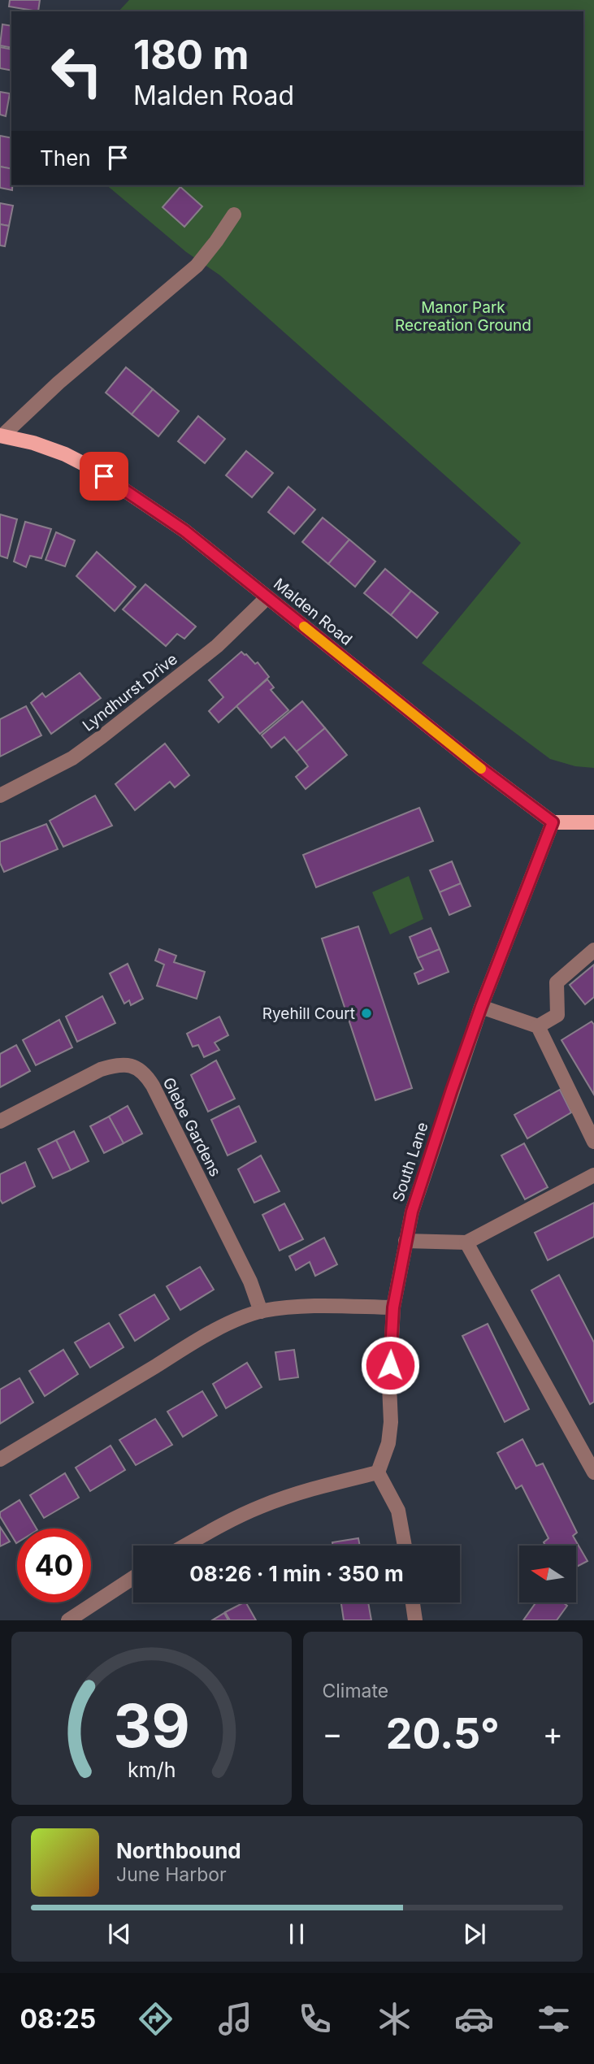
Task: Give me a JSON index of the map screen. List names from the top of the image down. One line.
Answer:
{"streets":{"main road":["Malden Road"],"street":["Lyndhurst Drive","Glebe Gardens","South Lane"]},"crossings":[["Malden Road","Lyndhurst Drive"],["Malden Road","South Lane"]],"parks":["Manor Park Recreation Ground"],"places":["Ryehill Court"],"north":"left","page":{"turn":["180 m","Malden Road"],"then":"Then","limit":"40","trip":"08:26 · 1 min · 350 m","tile":"Climate","heat":["−","20.5°","+"],"song":["Northbound","June Harbor"],"tabs":"08:25","gauge":["39","km/h"]}}
